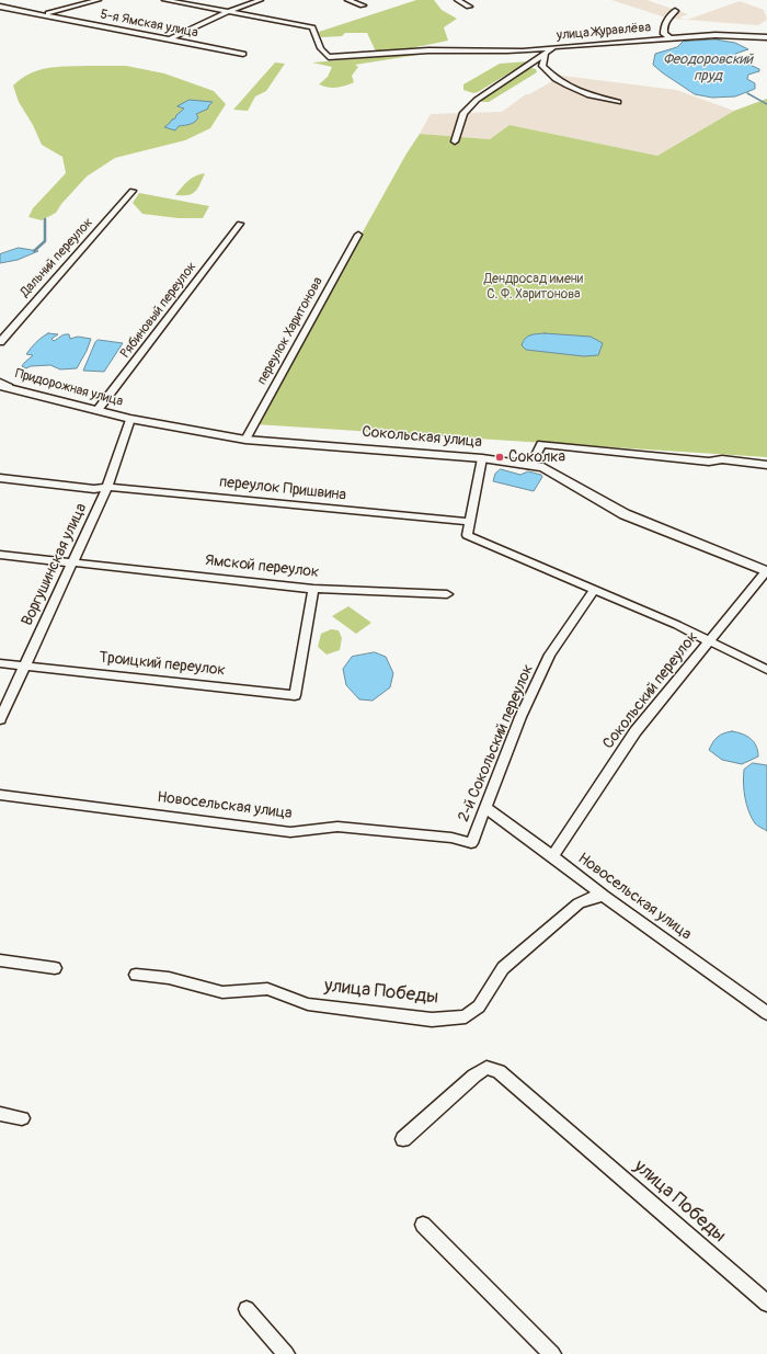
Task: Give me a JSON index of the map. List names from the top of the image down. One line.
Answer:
{"streets":{"street":["5-я Ямская улица","улица Журавлёва","Дальний переулок","Рябиновый переулок","переулок Харитонова","Придорожная улица","Сокольская улица","переулок Пришвина","Воргушинская улица","Ямской переулок","Троицкий переулок","Сокольский переулок","2-й Сокольский переулок","Новосельская улица","улица Победы"]},"crossings":[["Рябиновый переулок","Придорожная улица"],["переулок Харитонова","Сокольская улица"],["Придорожная улица","Сокольская улица"],["Придорожная улица","Воргушинская улица"],["Сокольская улица","Воргушинская улица"],["Сокольская улица","Сокольский переулок"],["переулок Пришвина","Воргушинская улица"],["Воргушинская улица","Ямской переулок"],["Воргушинская улица","Троицкий переулок"],["Ямской переулок","Троицкий переулок"],["Сокольский переулок","Новосельская улица"],["2-й Сокольский переулок","Новосельская улица"],["Новосельская улица","улица Победы"]],"water":["Феодоровский пруд"],"parks":["Дендросад имени С. Ф. Харитонова"],"places":["Соколка"]}
